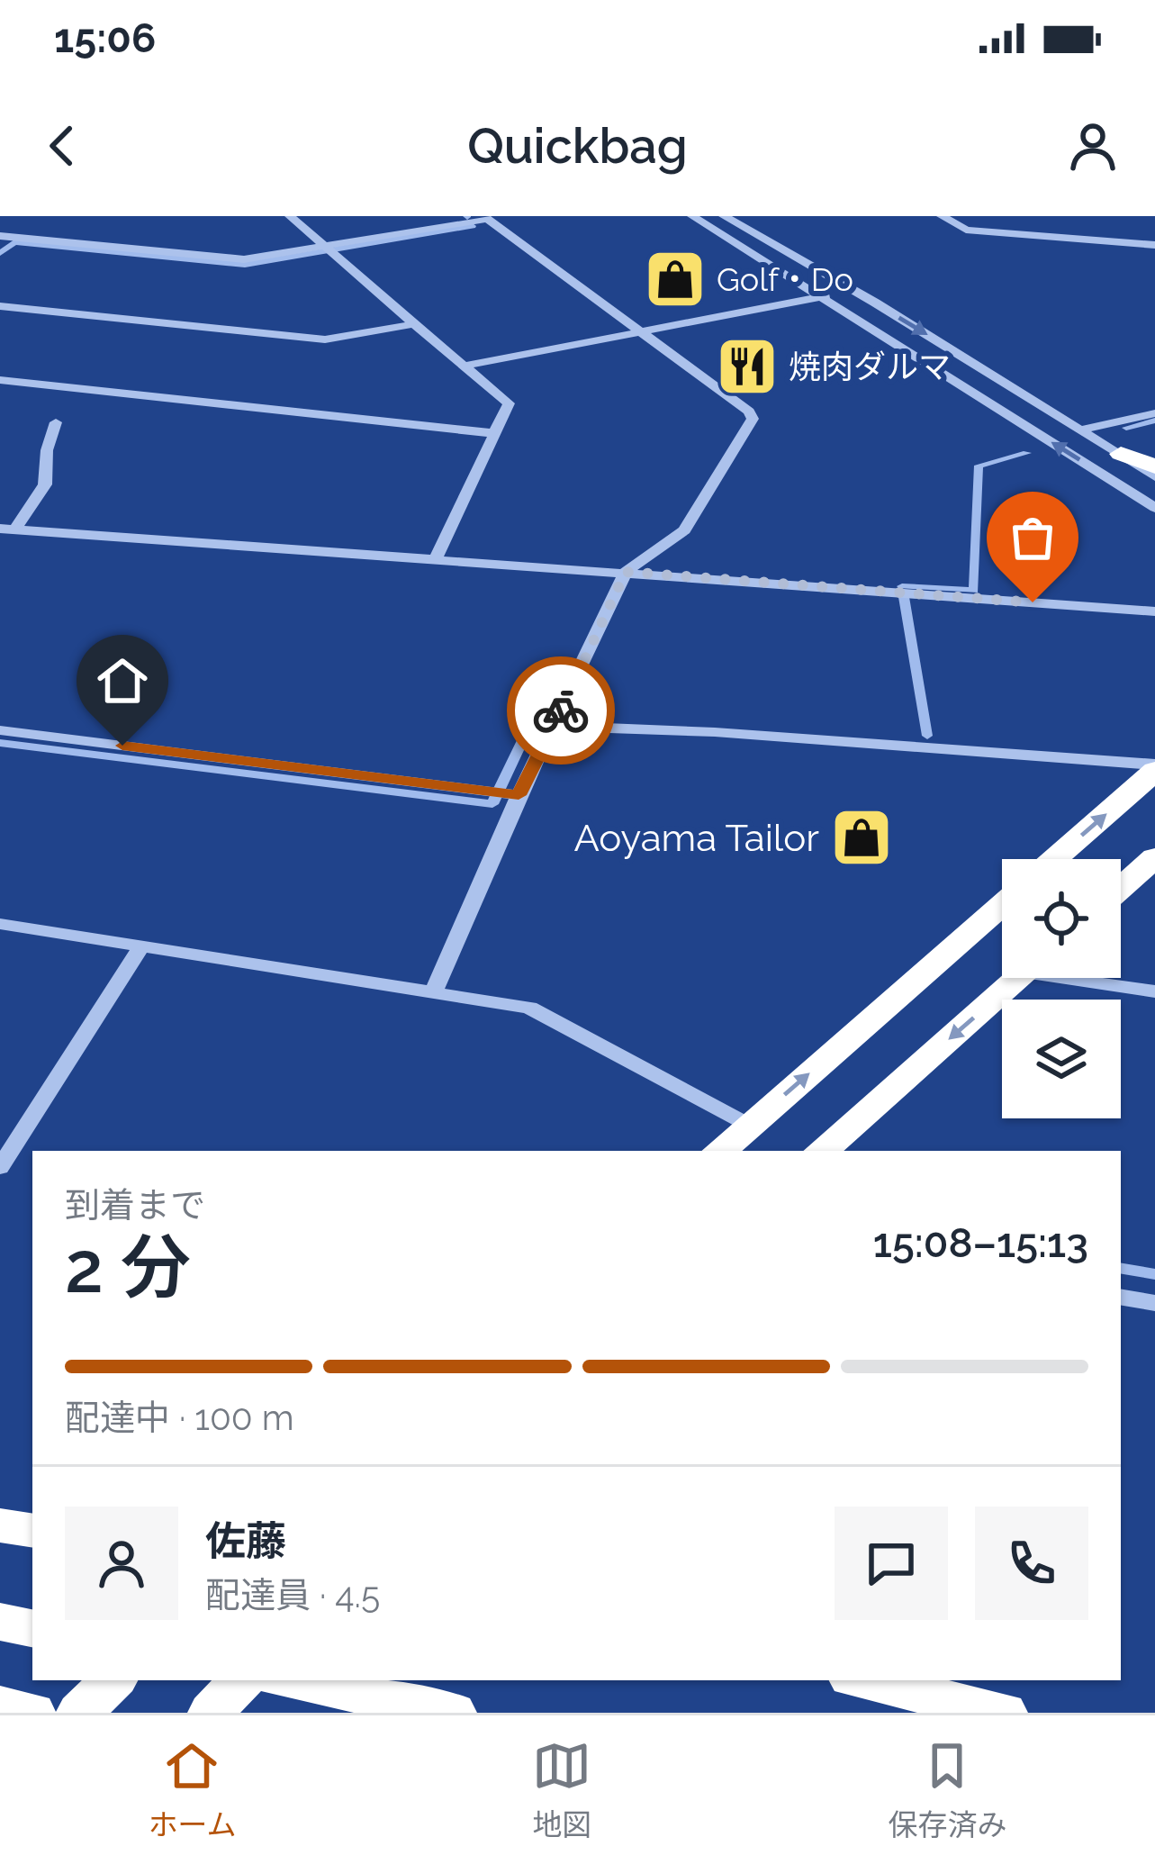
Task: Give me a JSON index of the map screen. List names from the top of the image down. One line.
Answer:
{"places":{"shop":["Golf・Do","Aoyama Tailor"],"restaurant":["焼肉ダルマ"]},"page":{"status":"15:06","header":"Quickbag","heading":["2 分","到着まで","15:08–15:13"],"panel":["佐藤","配達員 · 4.5"],"bar":"配達中 · 100 m","tabs":["ホーム","地図","保存済み"]}}
